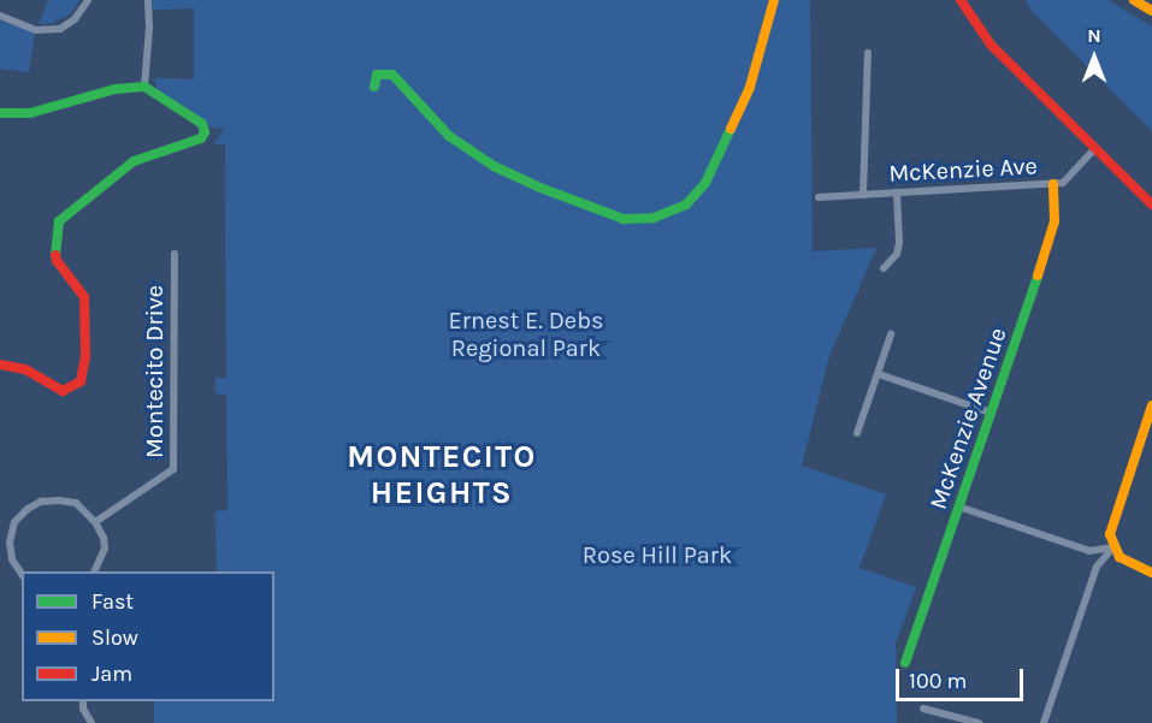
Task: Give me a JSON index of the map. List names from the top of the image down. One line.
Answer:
{"streets":{"street":["McKenzie Ave","Montecito Drive","McKenzie Avenue"]},"crossings":[["McKenzie Ave","McKenzie Avenue"]],"districts":["MONTECITO HEIGHTS"],"parks":["Ernest E. Debs Regional Park","Rose Hill Park"],"legend":["Fast","Slow","Jam"],"scale_bar":"100 m","north":"top"}
